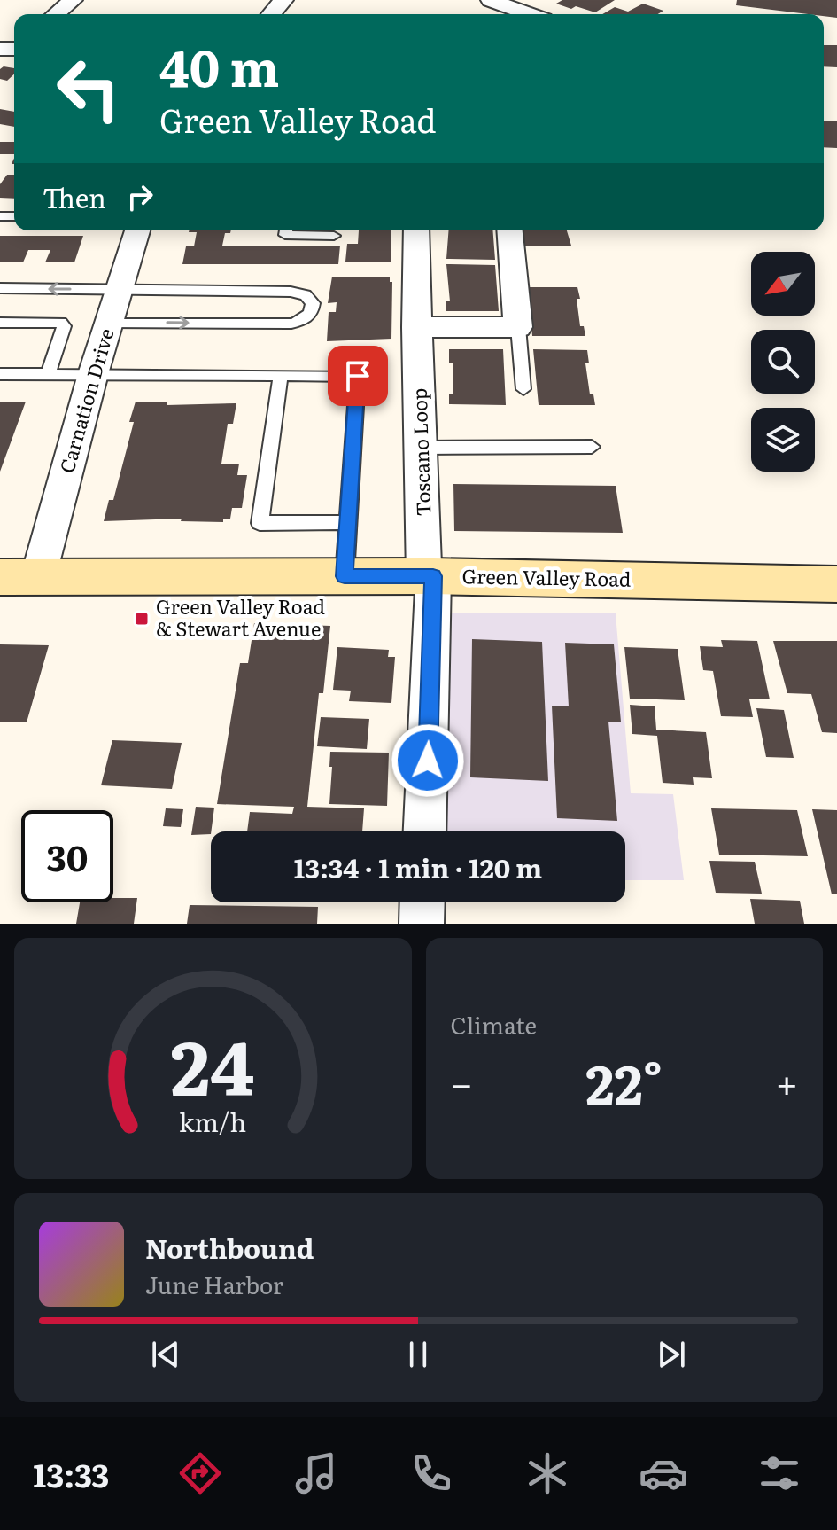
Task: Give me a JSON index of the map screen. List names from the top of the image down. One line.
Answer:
{"streets":{"main road":["Green Valley Road"],"street":["Carnation Drive","Toscano Loop"]},"crossings":[["Carnation Drive","Green Valley Road"],["Toscano Loop","Green Valley Road"]],"places":{"transit":["Green Valley Road & Stewart Avenue"]},"north":"bottom left","page":{"turn":["40 m","Green Valley Road"],"then":"Then","limit":"30","trip":"13:34 · 1 min · 120 m","tile":"Climate","heat":["−","22°","+"],"song":["Northbound","June Harbor"],"tabs":"13:33","gauge":["24","km/h"]}}
